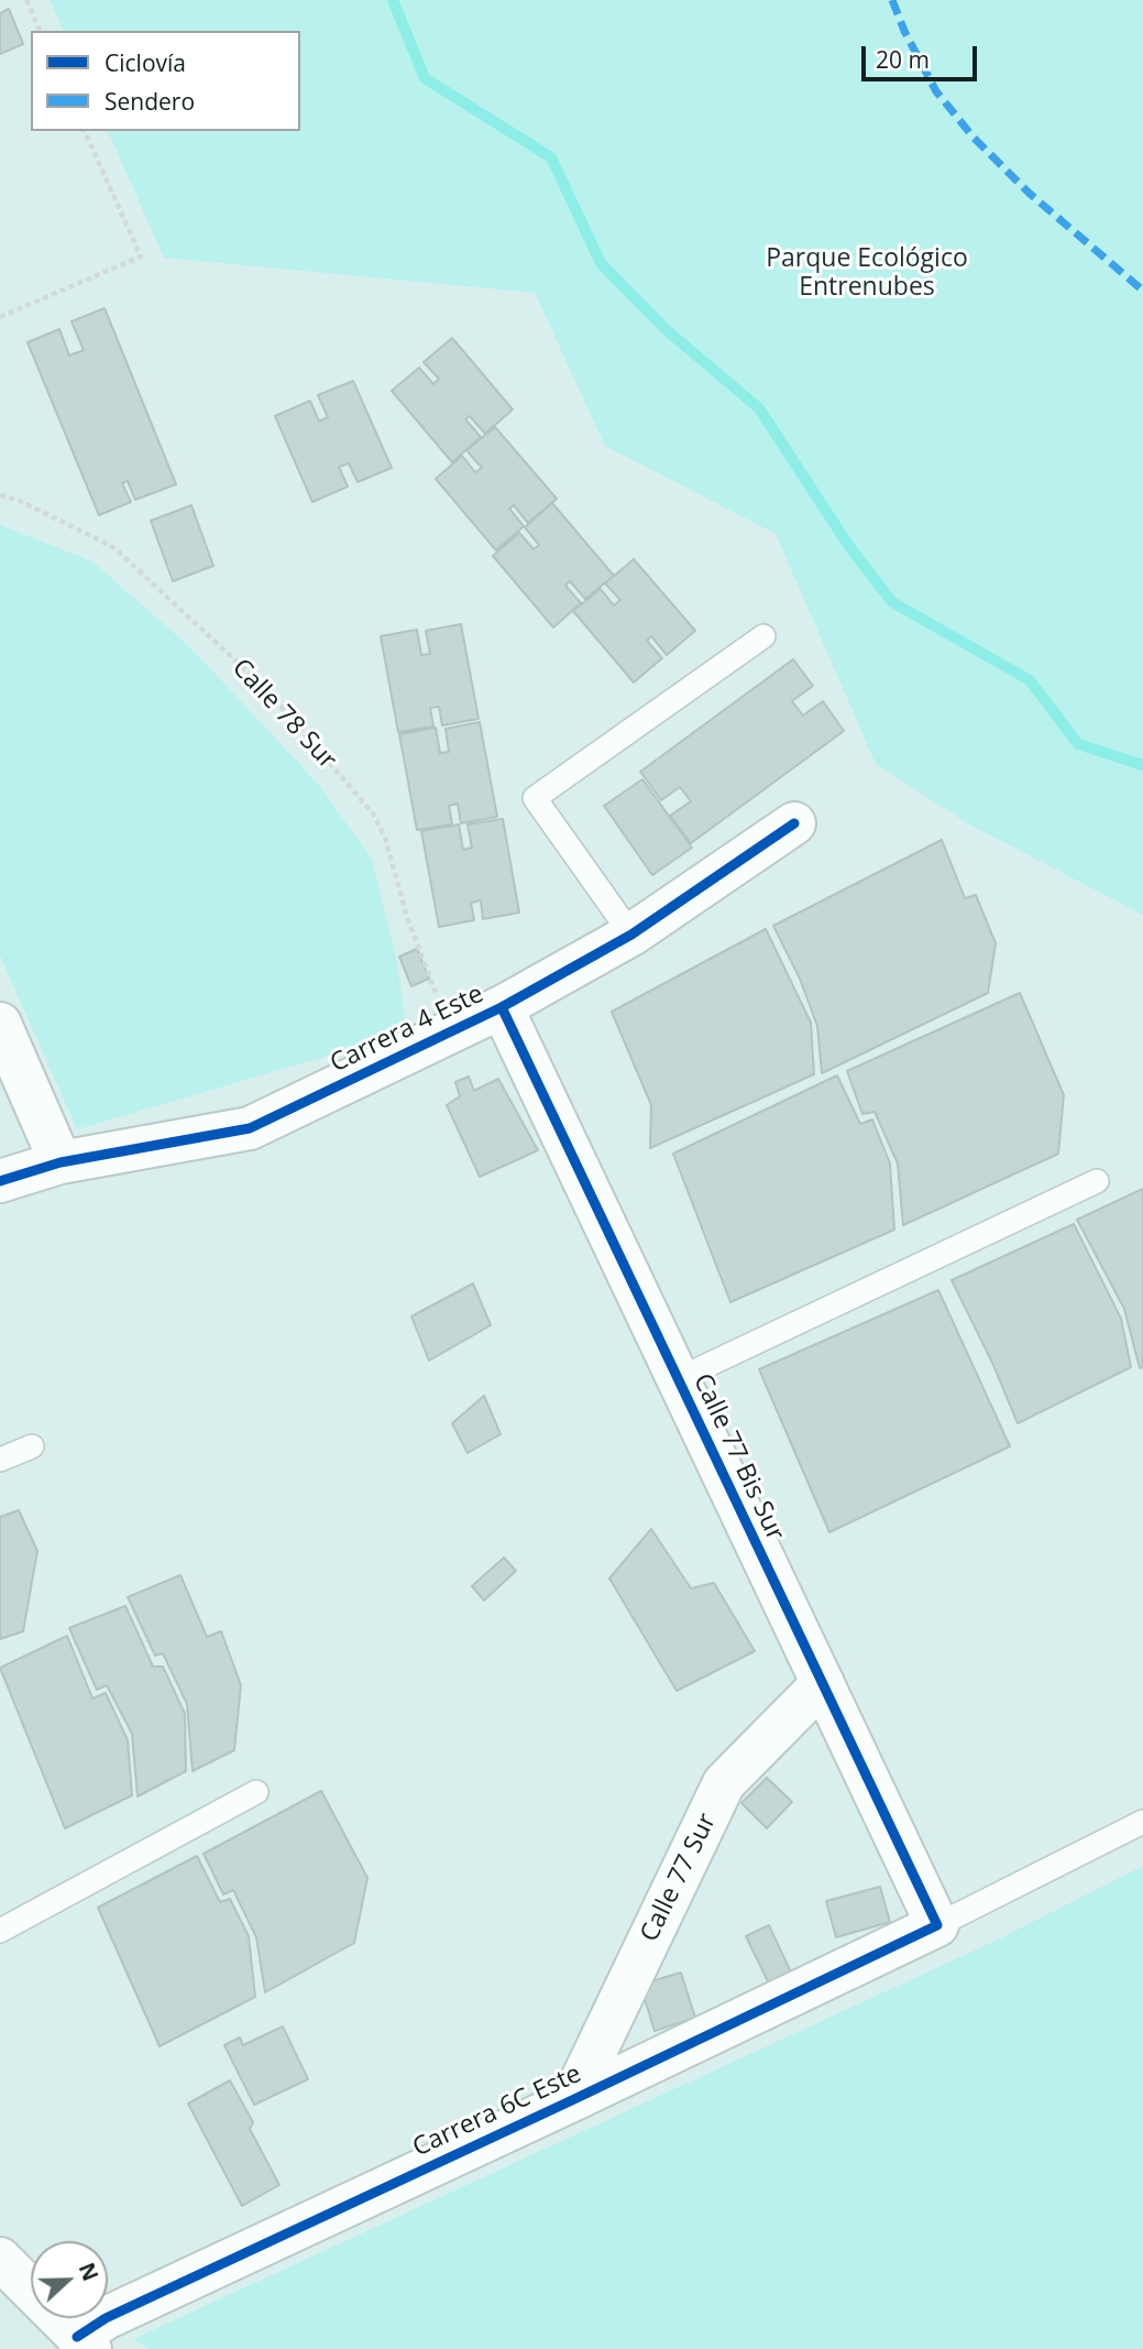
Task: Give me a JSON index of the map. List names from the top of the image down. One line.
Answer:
{"streets":{"street":["Carrera 4 Este","Calle 77 Bis Sur","Calle 77 Sur","Carrera 6C Este"],"path":["Calle 78 Sur"]},"crossings":[["Calle 78 Sur","Carrera 4 Este"],["Carrera 4 Este","Calle 77 Bis Sur"],["Calle 77 Bis Sur","Calle 77 Sur"],["Calle 77 Bis Sur","Carrera 6C Este"],["Calle 77 Sur","Carrera 6C Este"]],"parks":["Parque Ecológico Entrenubes"],"legend":["Ciclovía","Sendero"],"scale_bar":"20 m","north":"right"}
